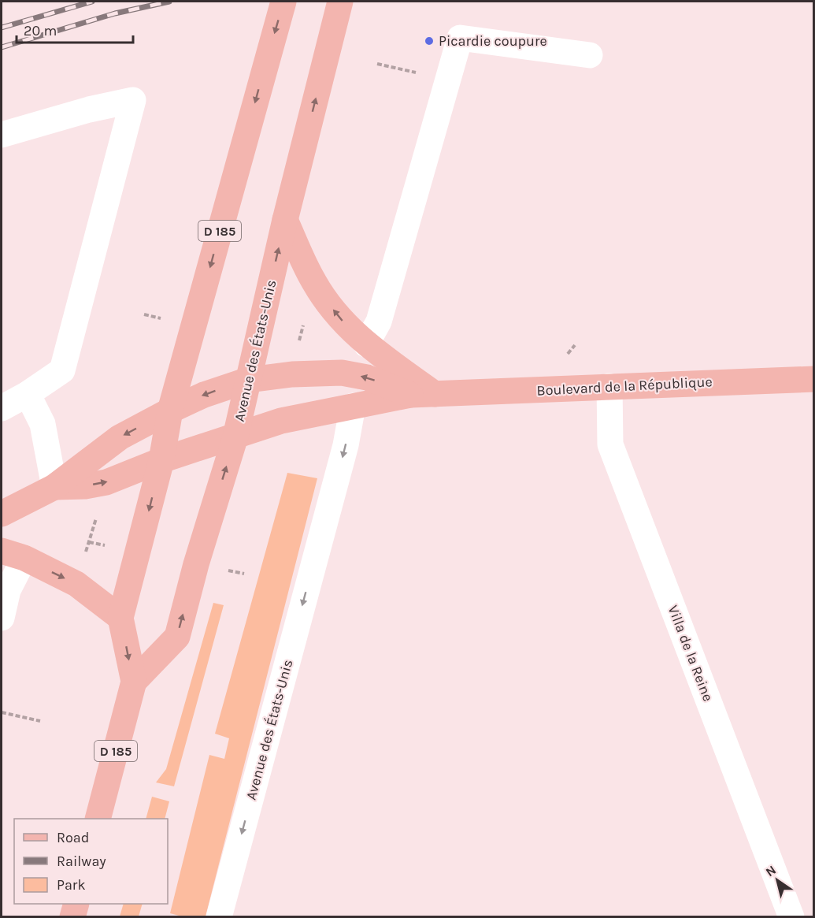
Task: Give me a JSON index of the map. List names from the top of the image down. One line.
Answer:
{"streets":{"main road":["D 185","Avenue des États-Unis","Boulevard de la République"],"street":["Villa de la Reine"]},"crossings":[["Avenue des États-Unis","Boulevard de la République"],["Boulevard de la République","Villa de la Reine"]],"places":["Picardie coupure"],"legend":["Road","Railway","Park"],"scale_bar":"20 m","north":"top left"}
